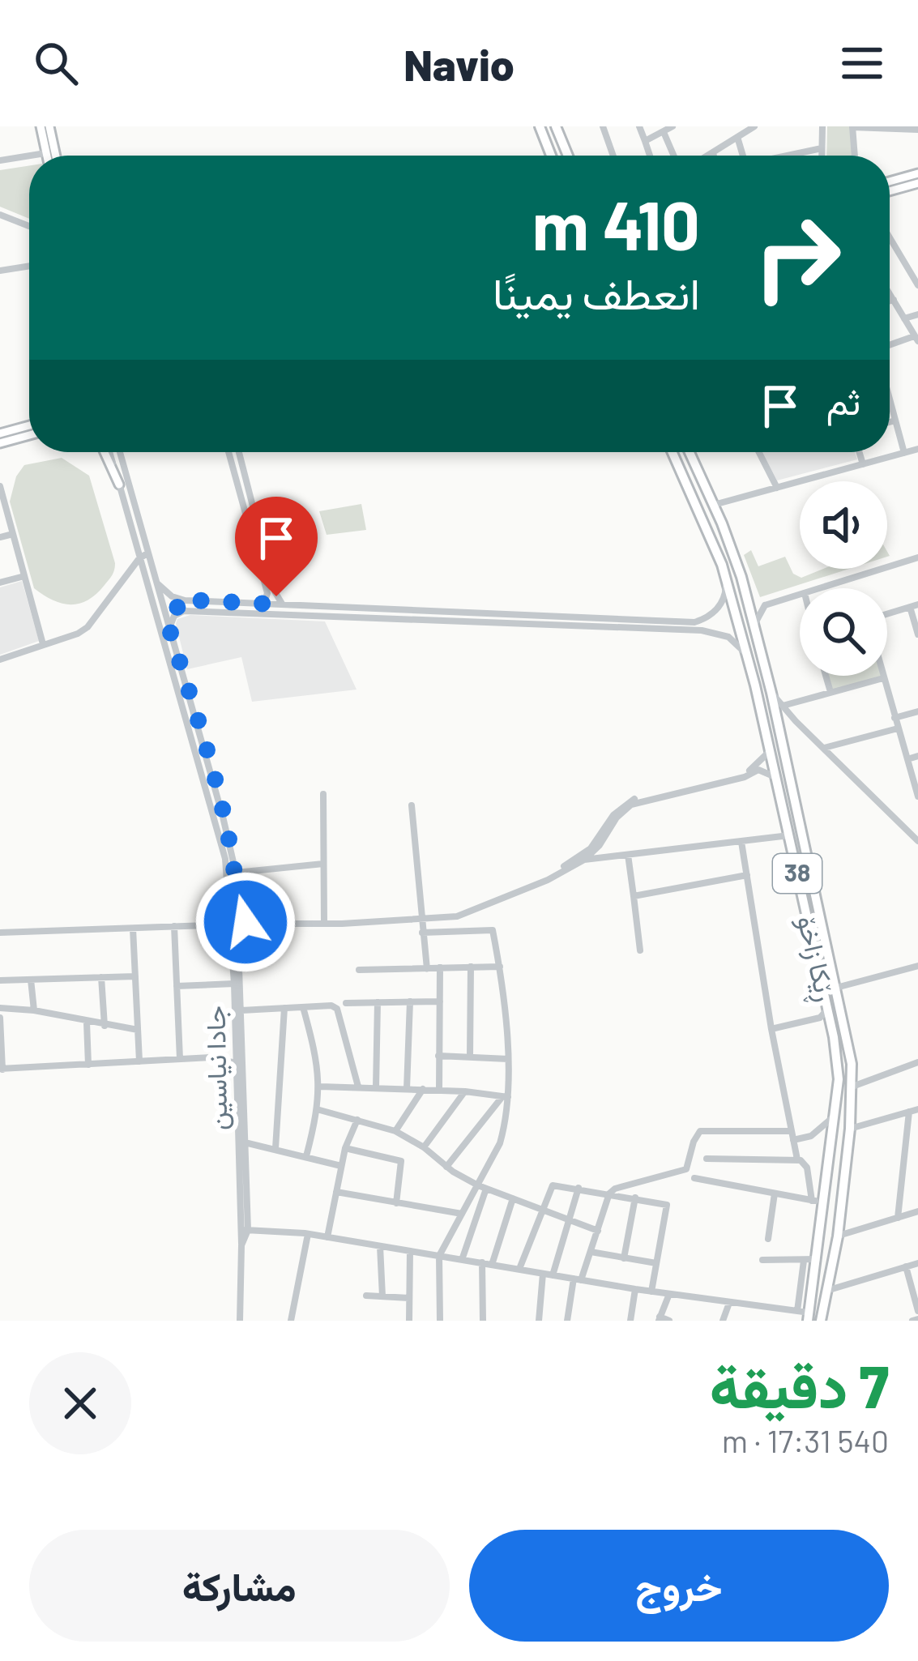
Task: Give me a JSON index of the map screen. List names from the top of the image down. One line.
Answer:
{"streets":{"highway":["38","ڕێکا زاخۆ"],"street":["جادا نیاسین"]},"page":{"header":"Navio","turn":["410 m","انعطف يمينًا"],"then":"ثم","heading":["7 دقيقة","540 m · 17:31"],"buttons":["خروج","مشاركة"]}}
